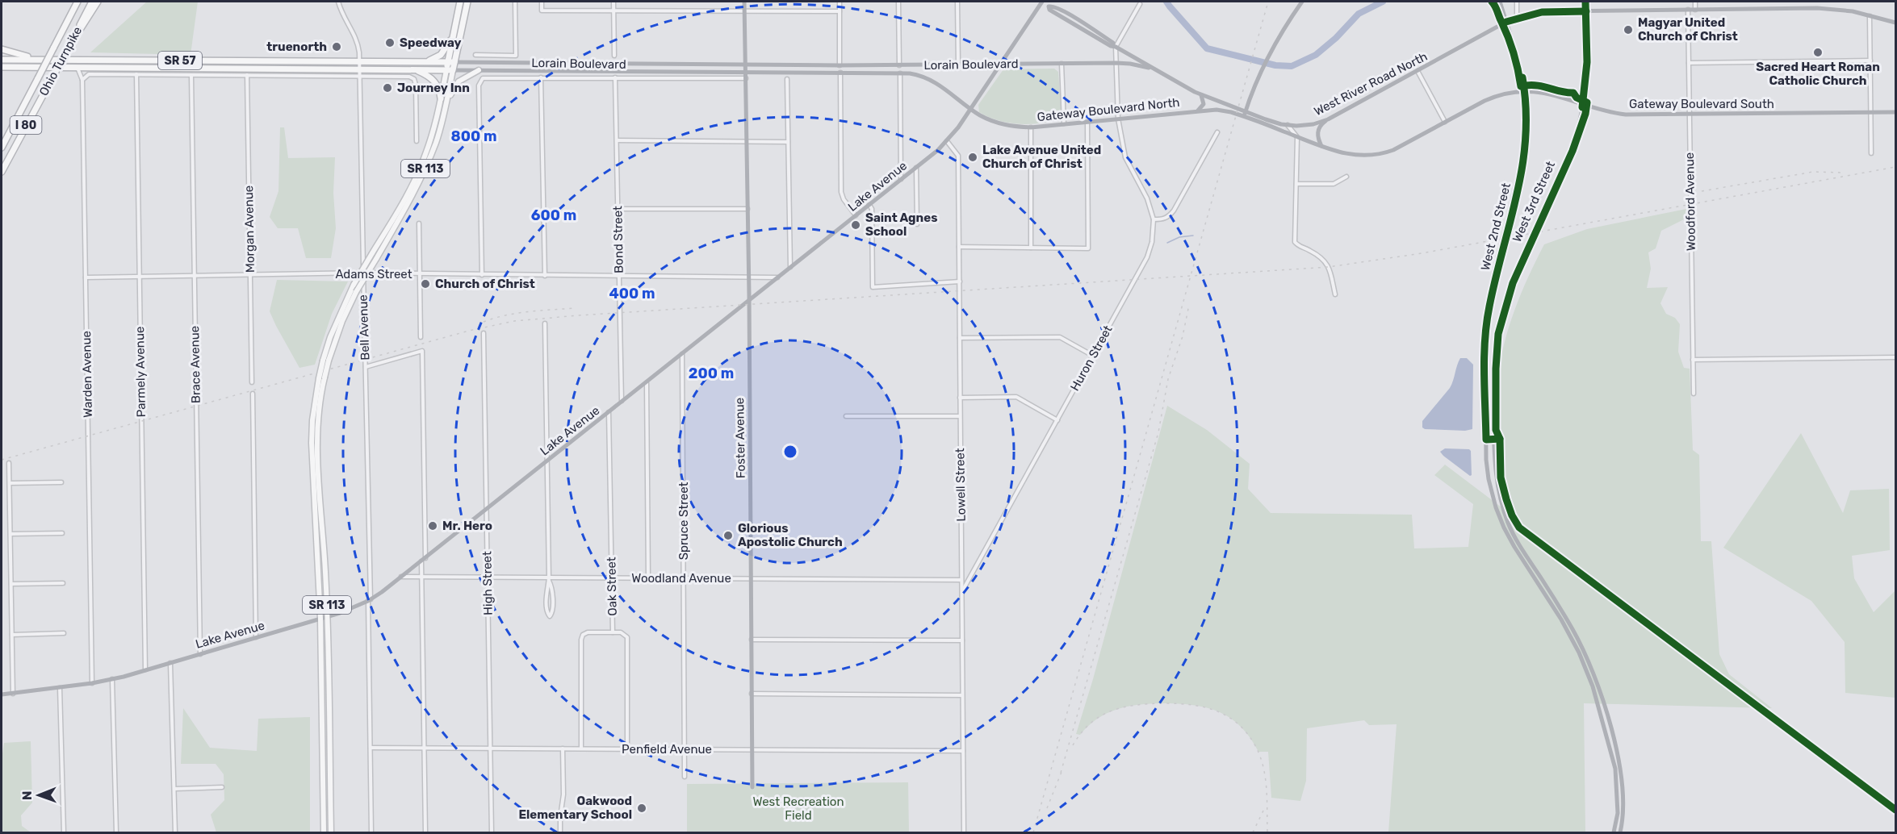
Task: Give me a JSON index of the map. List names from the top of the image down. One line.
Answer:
{"streets":{"highway":["SR 57","Ohio Turnpike","Lorain Boulevard","I 80","SR 113"],"street":["West River Road North","Gateway Boulevard South","Gateway Boulevard North","Lake Avenue","West 3rd Street","Woodford Avenue","West 2nd Street","Morgan Avenue","Bond Street","Adams Street","Bell Avenue","Huron Street","Brace Avenue","Parmely Avenue","Warden Avenue","Foster Avenue","Lowell Street","Spruce Street","Woodland Avenue","High Street","Oak Street","Penfield Avenue"]},"crossings":[["SR 57","Lorain Boulevard"],["SR 57","SR 113"],["Lorain Boulevard","West River Road North"],["Lorain Boulevard","Gateway Boulevard North"],["Lorain Boulevard","SR 113"],["Lorain Boulevard","Lake Avenue"],["Lorain Boulevard","Bond Street"],["Lorain Boulevard","Bell Avenue"],["Lorain Boulevard","Warden Avenue"],["Lorain Boulevard","Foster Avenue"],["West River Road North","Gateway Boulevard North"],["West River Road North","Lake Avenue"],["West River Road North","West 3rd Street"],["West River Road North","Woodford Avenue"],["West River Road North","West 2nd Street"],["Gateway Boulevard South","Gateway Boulevard North"],["Gateway Boulevard South","West 3rd Street"],["Gateway Boulevard South","Woodford Avenue"],["Gateway Boulevard South","West 2nd Street"],["Gateway Boulevard North","Lake Avenue"],["SR 113","Lake Avenue"],["Lake Avenue","Bond Street"],["Lake Avenue","Adams Street"],["Lake Avenue","Bell Avenue"],["Lake Avenue","Brace Avenue"],["Lake Avenue","Parmely Avenue"],["Lake Avenue","Warden Avenue"],["Lake Avenue","Foster Avenue"],["Lake Avenue","Lowell Street"],["Lake Avenue","Spruce Street"],["Lake Avenue","Woodland Avenue"],["Lake Avenue","High Street"],["Lake Avenue","Oak Street"],["Morgan Avenue","Adams Street"],["Bond Street","Adams Street"],["Adams Street","Bell Avenue"],["Adams Street","Brace Avenue"],["Adams Street","Parmely Avenue"],["Adams Street","Warden Avenue"],["Adams Street","Foster Avenue"],["Bell Avenue","Penfield Avenue"],["Huron Street","Lowell Street"],["Foster Avenue","Woodland Avenue"],["Foster Avenue","Penfield Avenue"],["Lowell Street","Woodland Avenue"],["Lowell Street","Penfield Avenue"],["Spruce Street","Woodland Avenue"],["Spruce Street","Penfield Avenue"],["Woodland Avenue","High Street"],["Woodland Avenue","Oak Street"],["High Street","Penfield Avenue"],["Oak Street","Penfield Avenue"]],"parks":["West Recreation Field"],"places":["Magyar United Church of Christ","Speedway","truenorth","Sacred Heart Roman Catholic Church","Journey Inn","Lake Avenue United Church of Christ","Saint Agnes School","Church of Christ","Mr. Hero","Glorious Apostolic Church","Oakwood Elementary School"],"north":"left","rings":["800 m","600 m","400 m","200 m"]}
